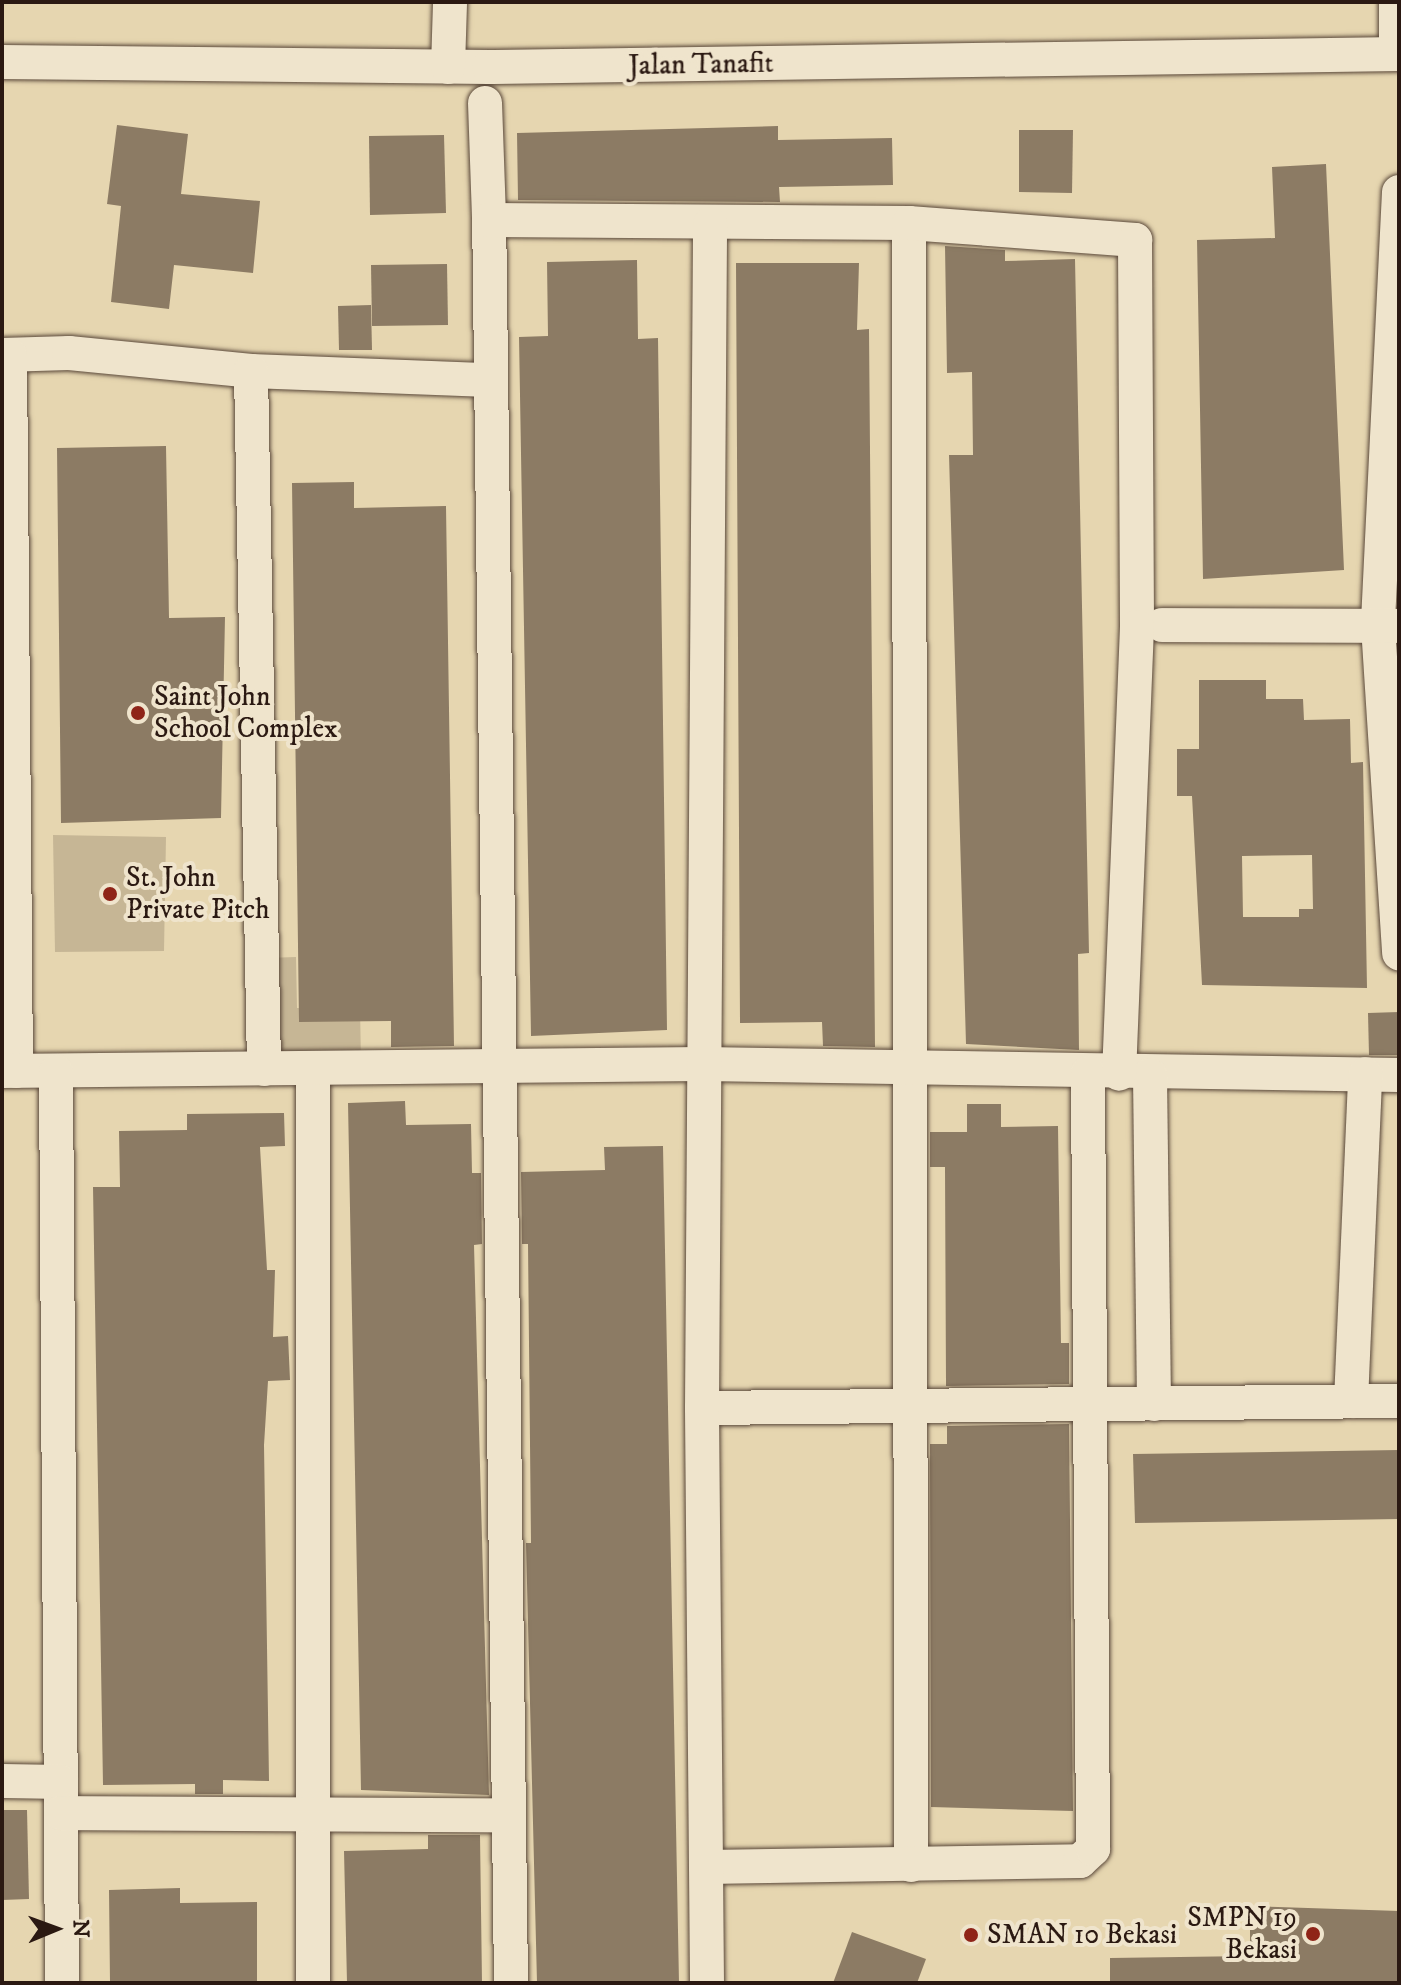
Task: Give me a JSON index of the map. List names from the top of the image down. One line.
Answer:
{"streets":{"street":["Jalan Tanafit"]},"places":["Saint John School Complex","St. John Private Pitch","SMPN 19 Bekasi","SMAN 10 Bekasi"],"north":"right"}
